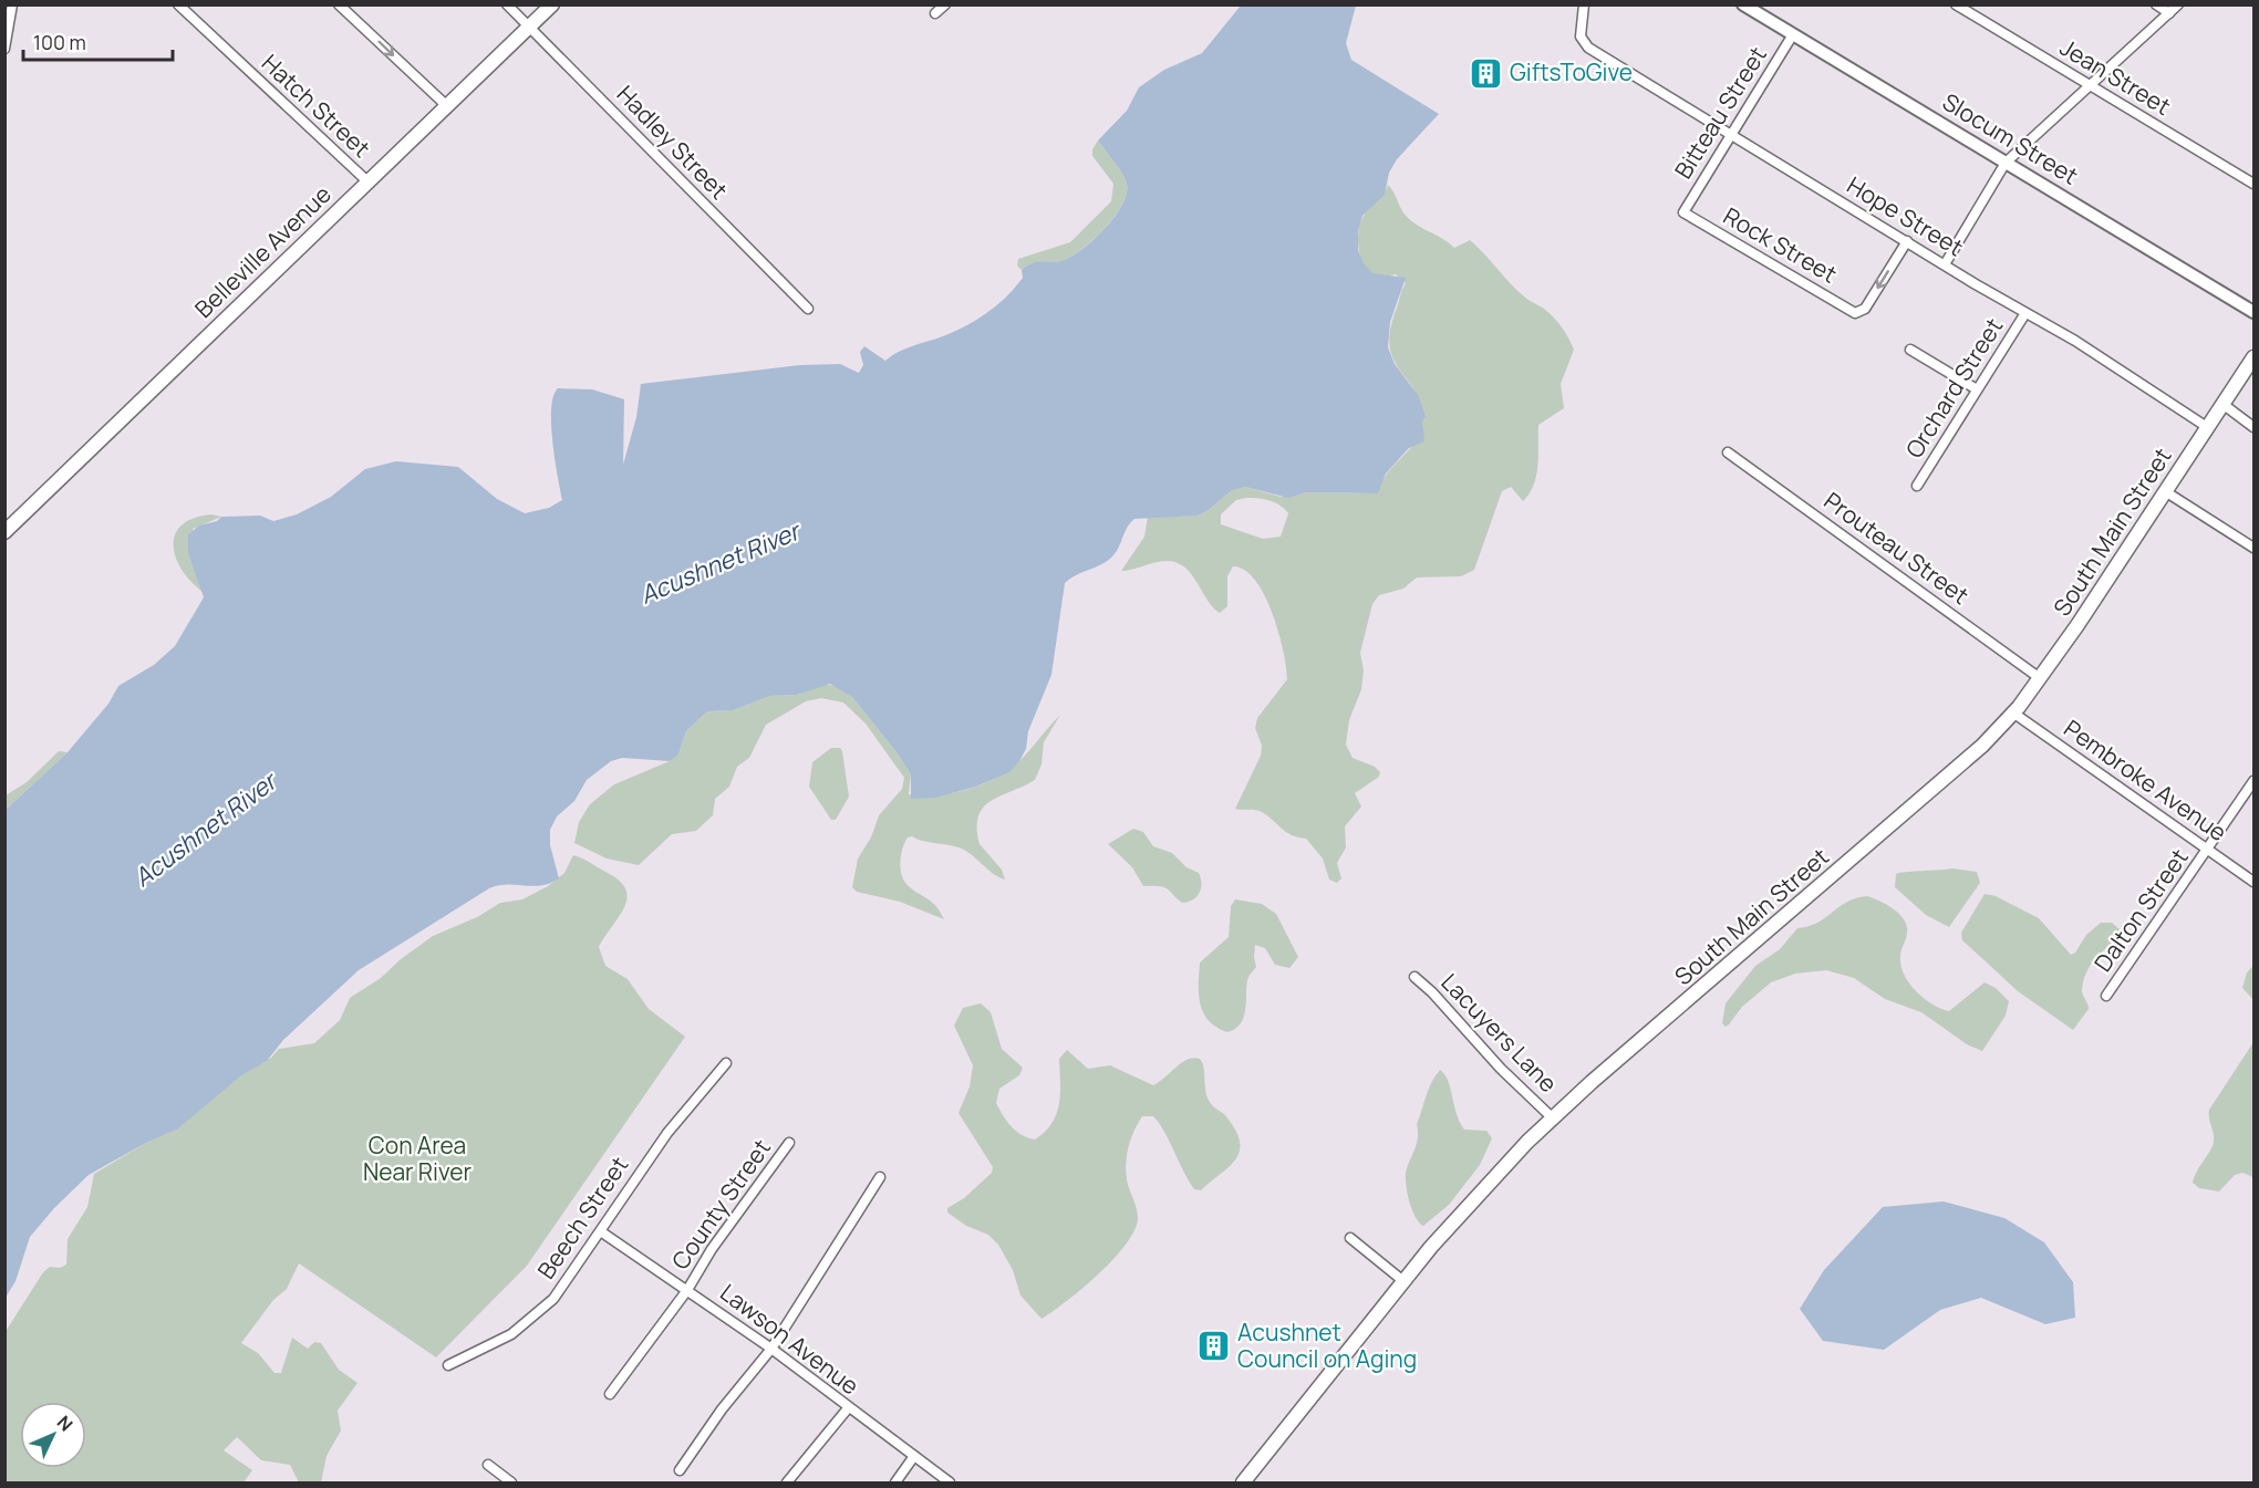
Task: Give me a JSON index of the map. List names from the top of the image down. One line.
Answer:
{"streets":{"main road":["Belleville Avenue","South Main Street"],"street":["Jean Street","Hatch Street","Bitteau Street","Slocum Street","Hadley Street","Hope Street","Rock Street","Orchard Street","Prouteau Street","Pembroke Avenue","Dalton Street","Lacuyers Lane","County Street","Beech Street","Lawson Avenue"]},"crossings":[["Hatch Street","Belleville Avenue"],["Bitteau Street","Slocum Street"],["Bitteau Street","Hope Street"],["Bitteau Street","Rock Street"],["Hadley Street","Belleville Avenue"],["Hope Street","Rock Street"],["Hope Street","Orchard Street"],["Hope Street","South Main Street"],["South Main Street","Prouteau Street"],["South Main Street","Pembroke Avenue"],["South Main Street","Lacuyers Lane"],["Pembroke Avenue","Dalton Street"],["County Street","Lawson Avenue"],["Beech Street","Lawson Avenue"]],"water":["Acushnet River"],"parks":["Con Area Near River"],"places":{"building":["GiftsToGive","Acushnet Council on Aging"]},"scale_bar":"100 m","north":"top right"}
